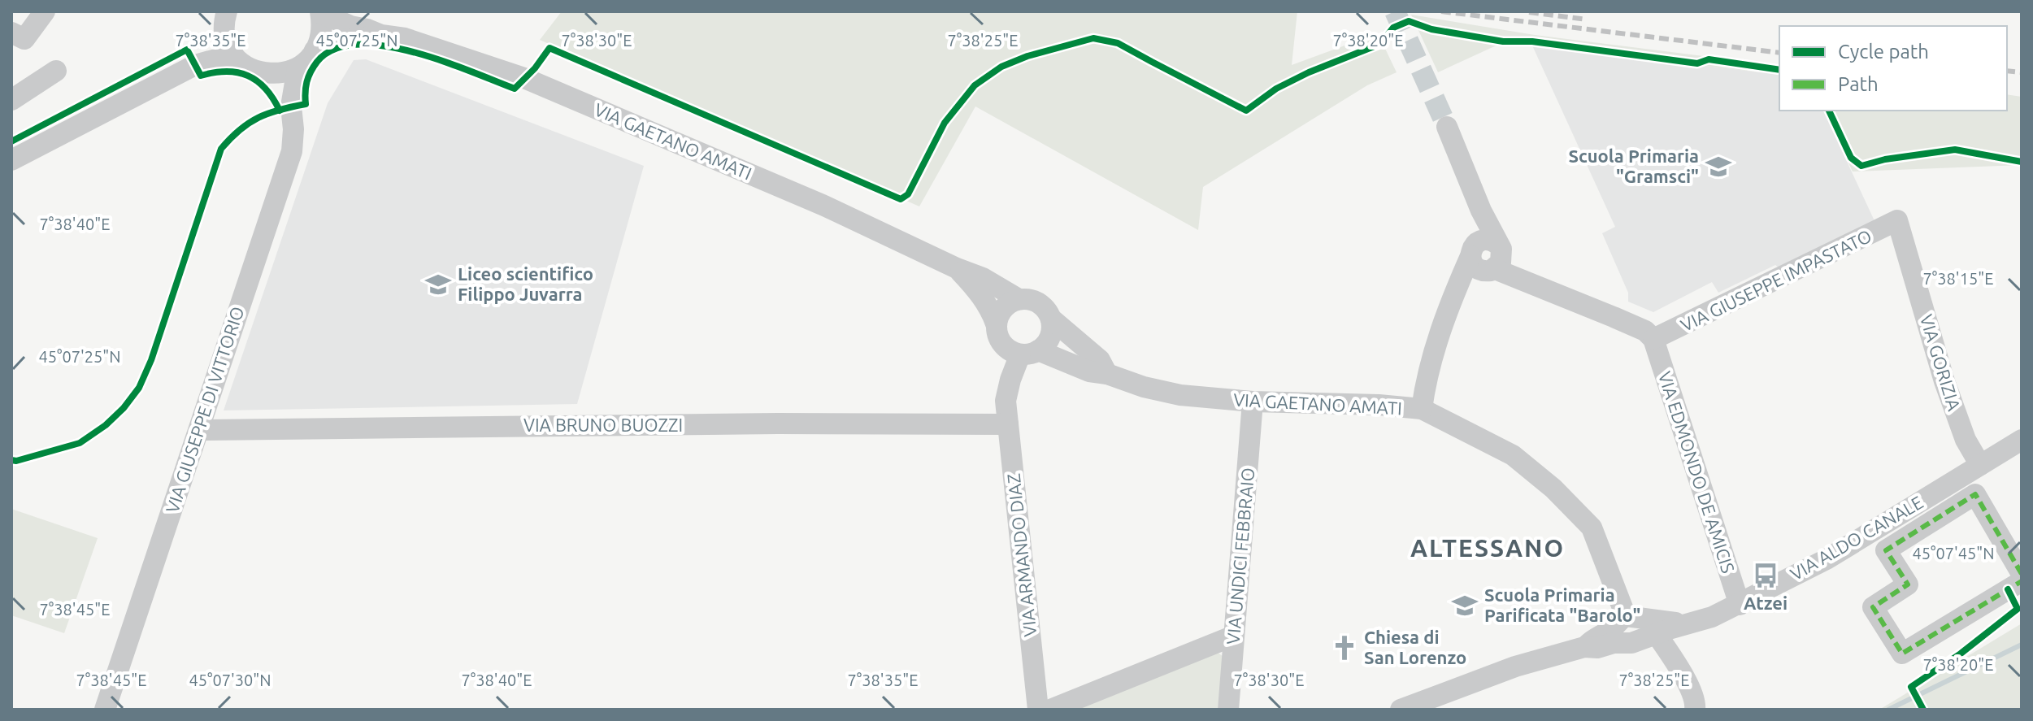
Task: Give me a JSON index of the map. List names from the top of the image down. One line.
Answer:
{"streets":{"street":["VIA GAETANO AMATI","VIA GIUSEPPE IMPASTATO","VIA GORIZIA","VIA GIUSEPPE DI VITTORIO","VIA BRUNO BUOZZI","VIA EDMONDO DE AMICIS","VIA ALDO CANALE","VIA ARMANDO DIAZ","VIA UNDICI FEBBRAIO"]},"crossings":[["VIA GAETANO AMATI","VIA ALDO CANALE"],["VIA GAETANO AMATI","VIA ARMANDO DIAZ"],["VIA GAETANO AMATI","VIA UNDICI FEBBRAIO"],["VIA GIUSEPPE IMPASTATO","VIA GORIZIA"],["VIA GIUSEPPE IMPASTATO","VIA EDMONDO DE AMICIS"],["VIA GORIZIA","VIA ALDO CANALE"],["VIA GIUSEPPE DI VITTORIO","VIA BRUNO BUOZZI"],["VIA BRUNO BUOZZI","VIA ARMANDO DIAZ"],["VIA EDMONDO DE AMICIS","VIA ALDO CANALE"]],"districts":["ALTESSANO"],"places":{"school or university":["Scuola Primaria \"Gramsci\"","Liceo scientifico Filippo Juvarra","Scuola Primaria Parificata \"Barolo\""],"bus stop":["Atzei"],"church":["Chiesa di San Lorenzo"]},"legend":["Cycle path","Path"],"coordinates":["7°38'35\"E","45°07'25\"N","7°38'30\"E","7°38'25\"E","7°38'20\"E","7°38'40\"E","7°38'15\"E","45°07'45\"N","7°38'45\"E","45°07'30\"N"]}
